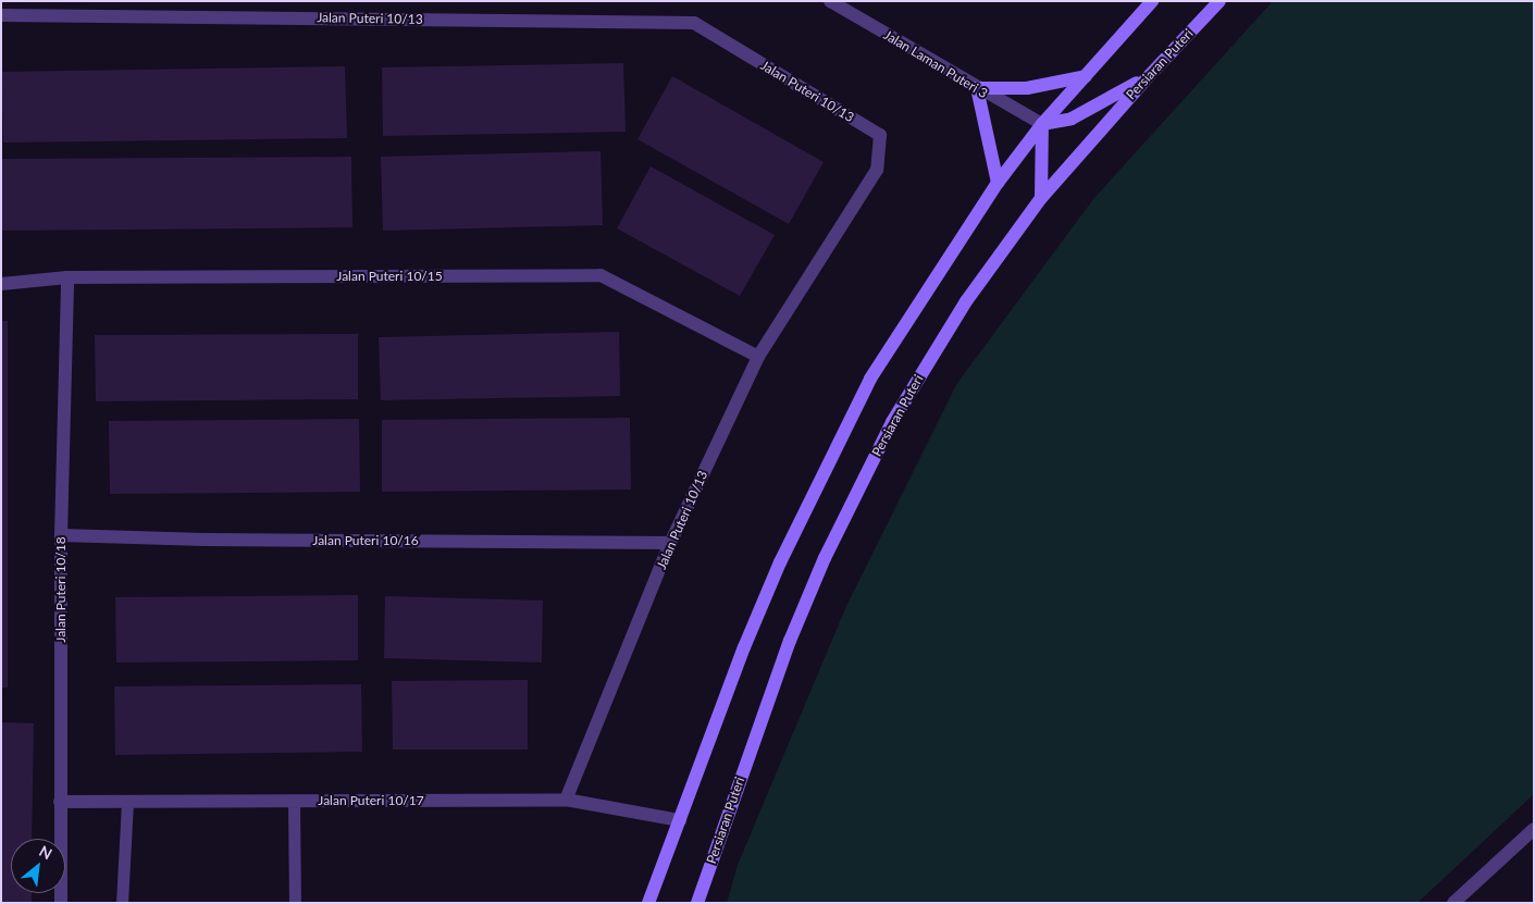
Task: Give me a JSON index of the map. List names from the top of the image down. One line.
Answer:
{"streets":{"main road":["Persiaran Puteri"],"street":["Jalan Puteri 10/13","Jalan Laman Puteri 3","Jalan Puteri 10/15","Jalan Puteri 10/16","Jalan Puteri 10/18","Jalan Puteri 10/17"]},"crossings":[["Jalan Puteri 10/13","Jalan Puteri 10/15"],["Jalan Puteri 10/13","Jalan Puteri 10/16"],["Jalan Puteri 10/13","Jalan Puteri 10/17"],["Jalan Puteri 10/15","Jalan Puteri 10/18"],["Jalan Puteri 10/16","Jalan Puteri 10/18"],["Jalan Puteri 10/18","Jalan Puteri 10/17"]],"north":"top right"}
